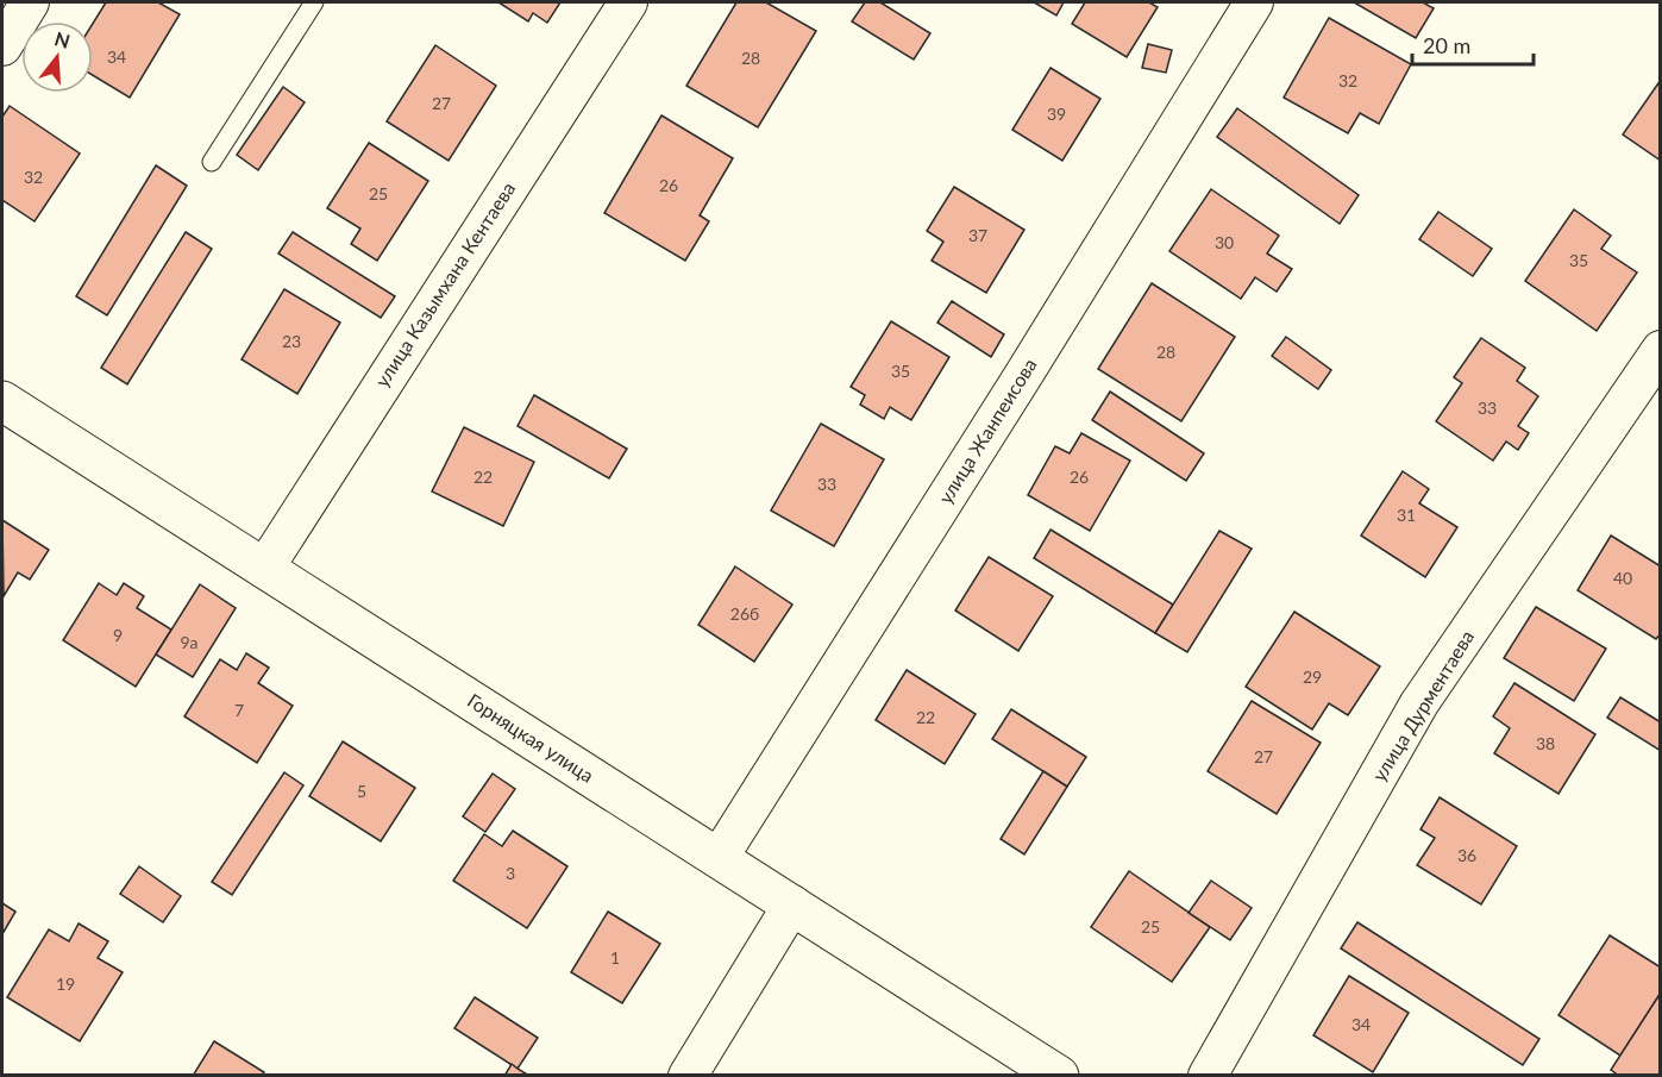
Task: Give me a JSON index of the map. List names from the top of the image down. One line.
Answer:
{"streets":{"street":["улица Казымхана Кентаева","улица Жанпеисова","улица Дурментаева","Горняцкая улица"]},"crossings":[["улица Казымхана Кентаева","Горняцкая улица"],["улица Жанпеисова","Горняцкая улица"]],"house_numbers":["34","28","32","27","39","32","26","25","37","30","35","23","28","35","33","22","26","33","31","40","26б","9","9а","29","7","22","38","27","5","36","3","25","1","19","34"],"scale_bar":"20 m","north":"top"}
